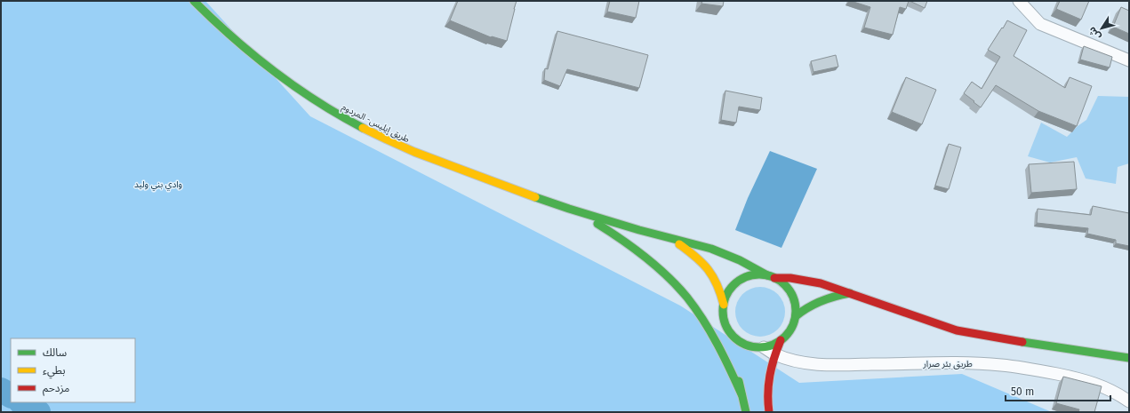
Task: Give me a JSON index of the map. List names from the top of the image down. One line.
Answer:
{"streets":{"highway":["طريق إيليس- المردوم"],"street":["طريق بئر صرار"]},"parks":["وادي بني وليد"],"legend":["سالك","بطيء","مزدحم"],"scale_bar":"50 m","north":"bottom left"}
